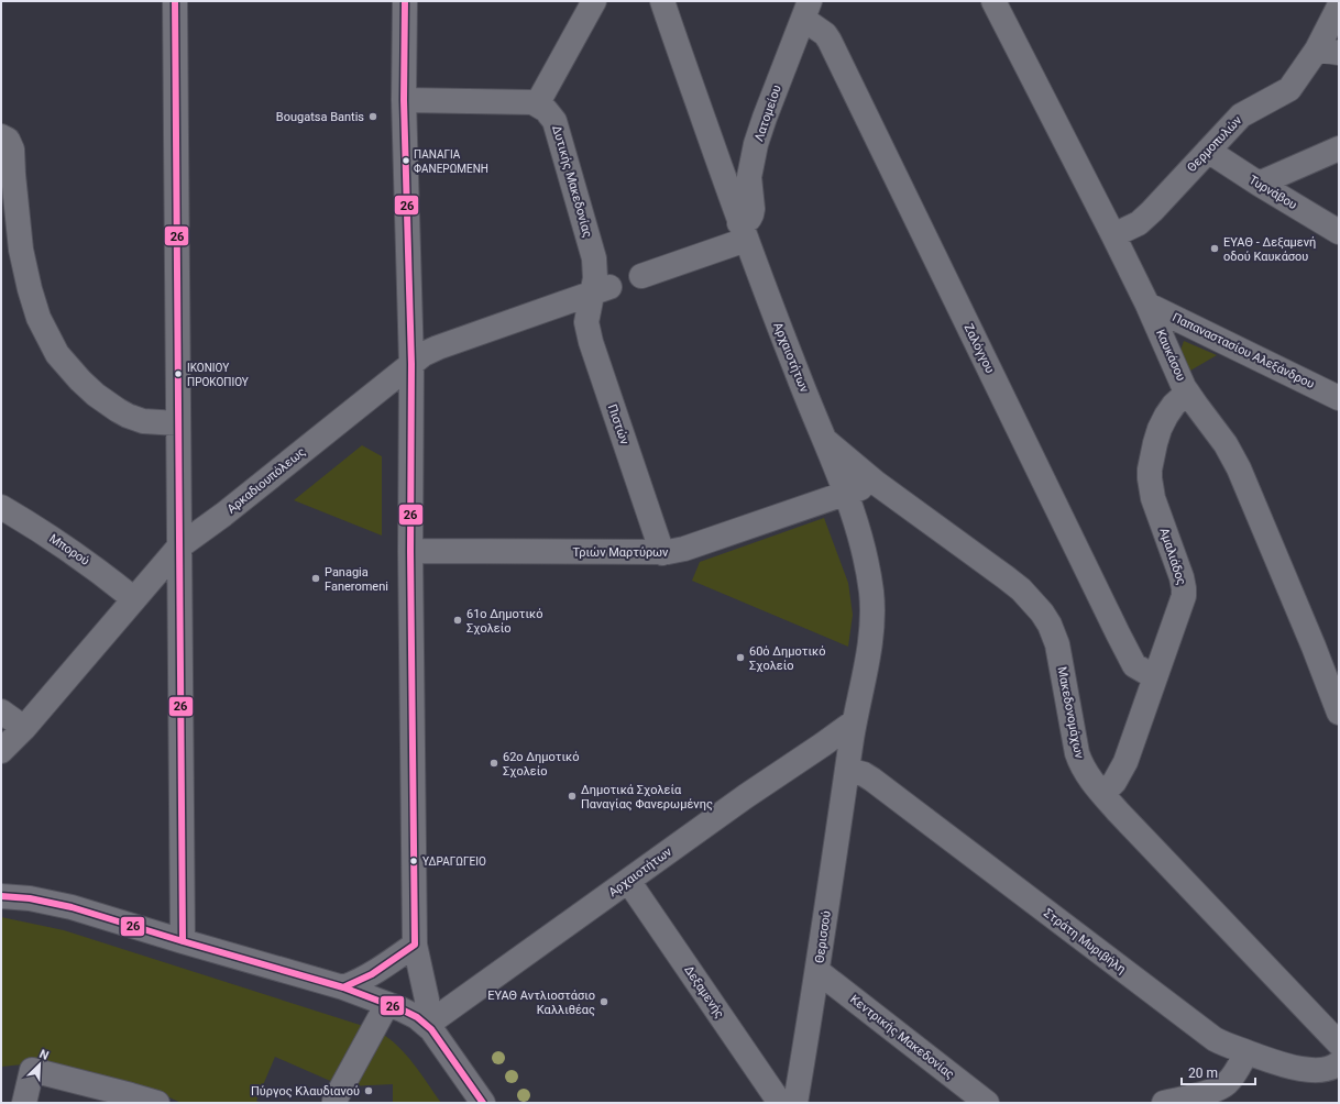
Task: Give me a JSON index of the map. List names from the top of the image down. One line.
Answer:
{"streets":{"street":["Λατομείου","Θερμοπυλών","Δυτικής Μακεδονίας","Τυρνάβου","Ζαλόγγου","Παπαναστασίου Αλεξάνδρου","Καυκάσου","Αρχαιοτήτων","Πιστών","Αρκαδιουπόλεως","Μπορού","Τριών Μαρτύρων","Αμαλιάδος","Μακεδονομάχων","Θερισσού","Στράτη Μυριβήλη","Δεξαμενής","Κεντρικής Μακεδονίας"]},"crossings":[["Λατομείου","Ζαλόγγου"],["Λατομείου","Αρχαιοτήτων"],["Θερμοπυλών","Τυρνάβου"],["Θερμοπυλών","Καυκάσου"],["Δυτικής Μακεδονίας","Πιστών"],["Δυτικής Μακεδονίας","Αρκαδιουπόλεως"],["Ζαλόγγου","Αμαλιάδος"],["Παπαναστασίου Αλεξάνδρου","Καυκάσου"],["Καυκάσου","Αμαλιάδος"],["Αρχαιοτήτων","Τριών Μαρτύρων"],["Αρχαιοτήτων","Μακεδονομάχων"],["Αρχαιοτήτων","Θερισσού"],["Αρχαιοτήτων","Στράτη Μυριβήλη"],["Αρχαιοτήτων","Δεξαμενής"],["Πιστών","Αρκαδιουπόλεως"],["Πιστών","Τριών Μαρτύρων"],["Αρκαδιουπόλεως","Μπορού"],["Τριών Μαρτύρων","Μακεδονομάχων"],["Αμαλιάδος","Μακεδονομάχων"],["Θερισσού","Στράτη Μυριβήλη"],["Θερισσού","Κεντρικής Μακεδονίας"]],"places":["Bougatsa Bantis","ΠΑΝΑΓΙΑ ΦΑΝΕΡΩΜΕΝΗ","ΕΥΑΘ - Δεξαμενή οδού Καυκάσου","ΙΚΟΝΙΟΥ ΠΡΟΚΟΠΙΟΥ","Panagia Faneromeni","61ο Δημοτικό Σχολείο","60ό Δημοτικό Σχολείο","62ο Δημοτικό Σχολείο","Δημοτικά Σχολεία Παναγίας Φανερωμένης","ΥΔΡΑΓΩΓΕΙΟ","ΕΥΑΘ Αντλιοστάσιο Καλλιθέας","Πύργος Κλαυδιανού"],"lines":["transit line 26"],"scale_bar":"20 m","north":"top right"}
